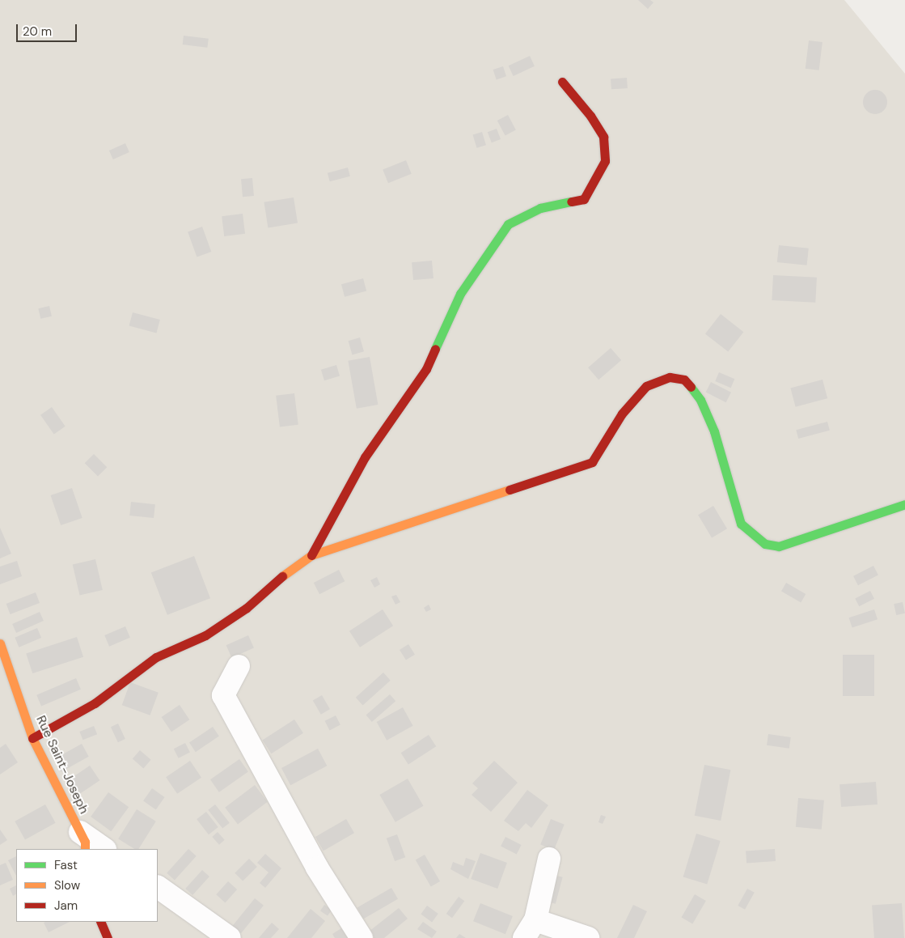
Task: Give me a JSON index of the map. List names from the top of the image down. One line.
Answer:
{"streets":{"street":["Rue Saint-Joseph"]},"legend":["Fast","Slow","Jam"],"scale_bar":"20 m"}
